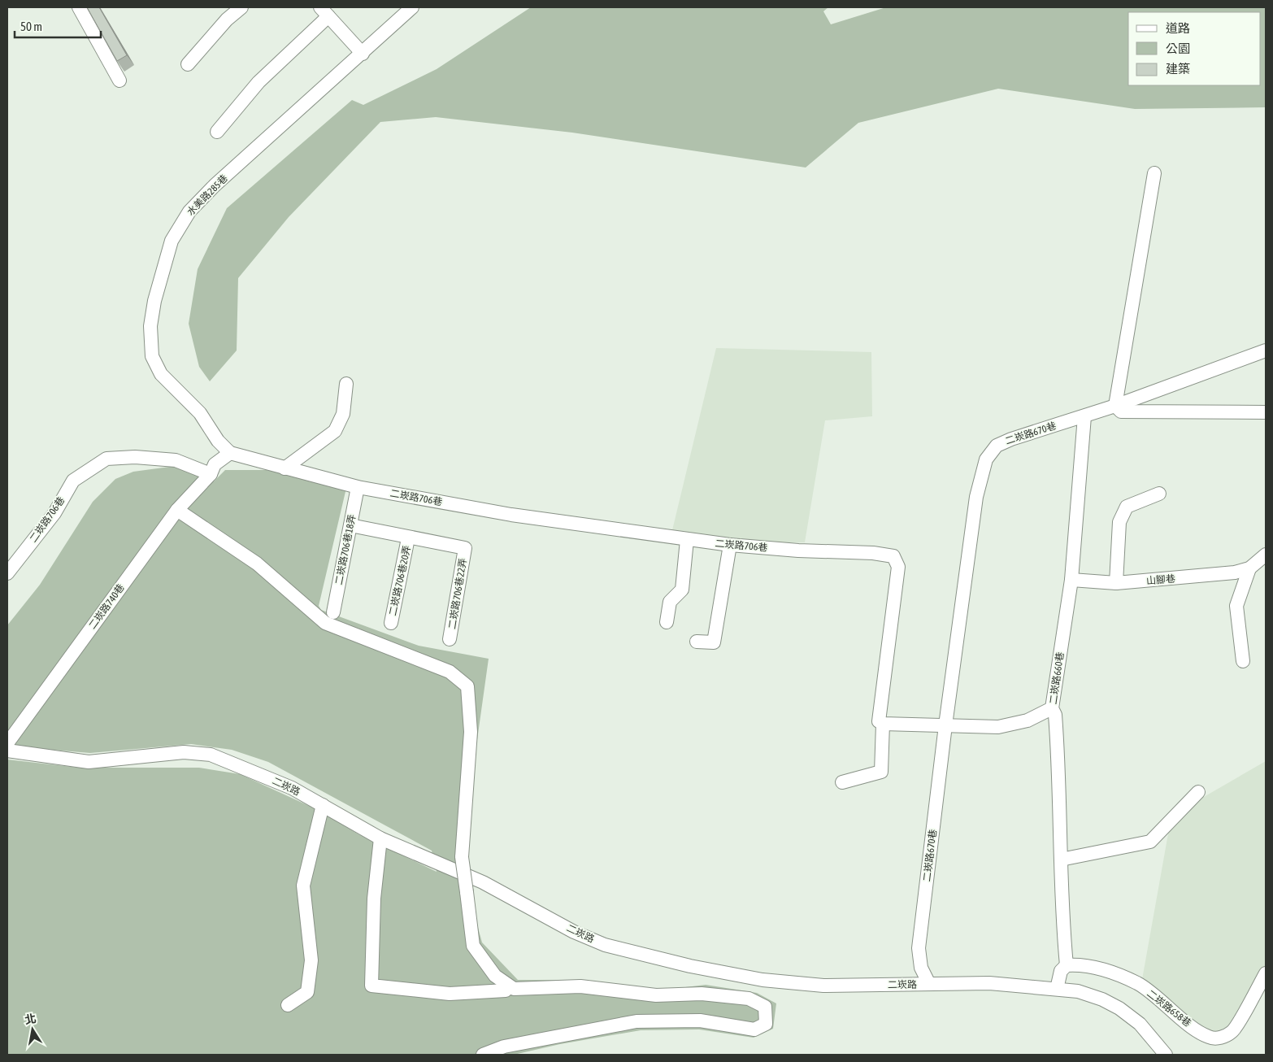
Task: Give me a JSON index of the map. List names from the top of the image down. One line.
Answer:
{"streets":{"street":["水美路285巷","二崁路670巷","二崁路706巷","二崁路706巷18弄","山腳巷","二崁路706巷20弄","二崁路706巷22弄","二崁路740巷","二崁路660巷","二崁路","二崁路658巷"]},"crossings":[["水美路285巷","二崁路706巷"],["二崁路670巷","二崁路660巷"],["二崁路670巷","二崁路"],["二崁路706巷","二崁路706巷18弄"],["二崁路706巷","二崁路740巷"],["山腳巷","二崁路660巷"],["二崁路706巷20弄","二崁路706巷22弄"],["二崁路660巷","二崁路658巷"]],"legend":["道路","公園","建築"],"scale_bar":"50 m","north":"top"}
